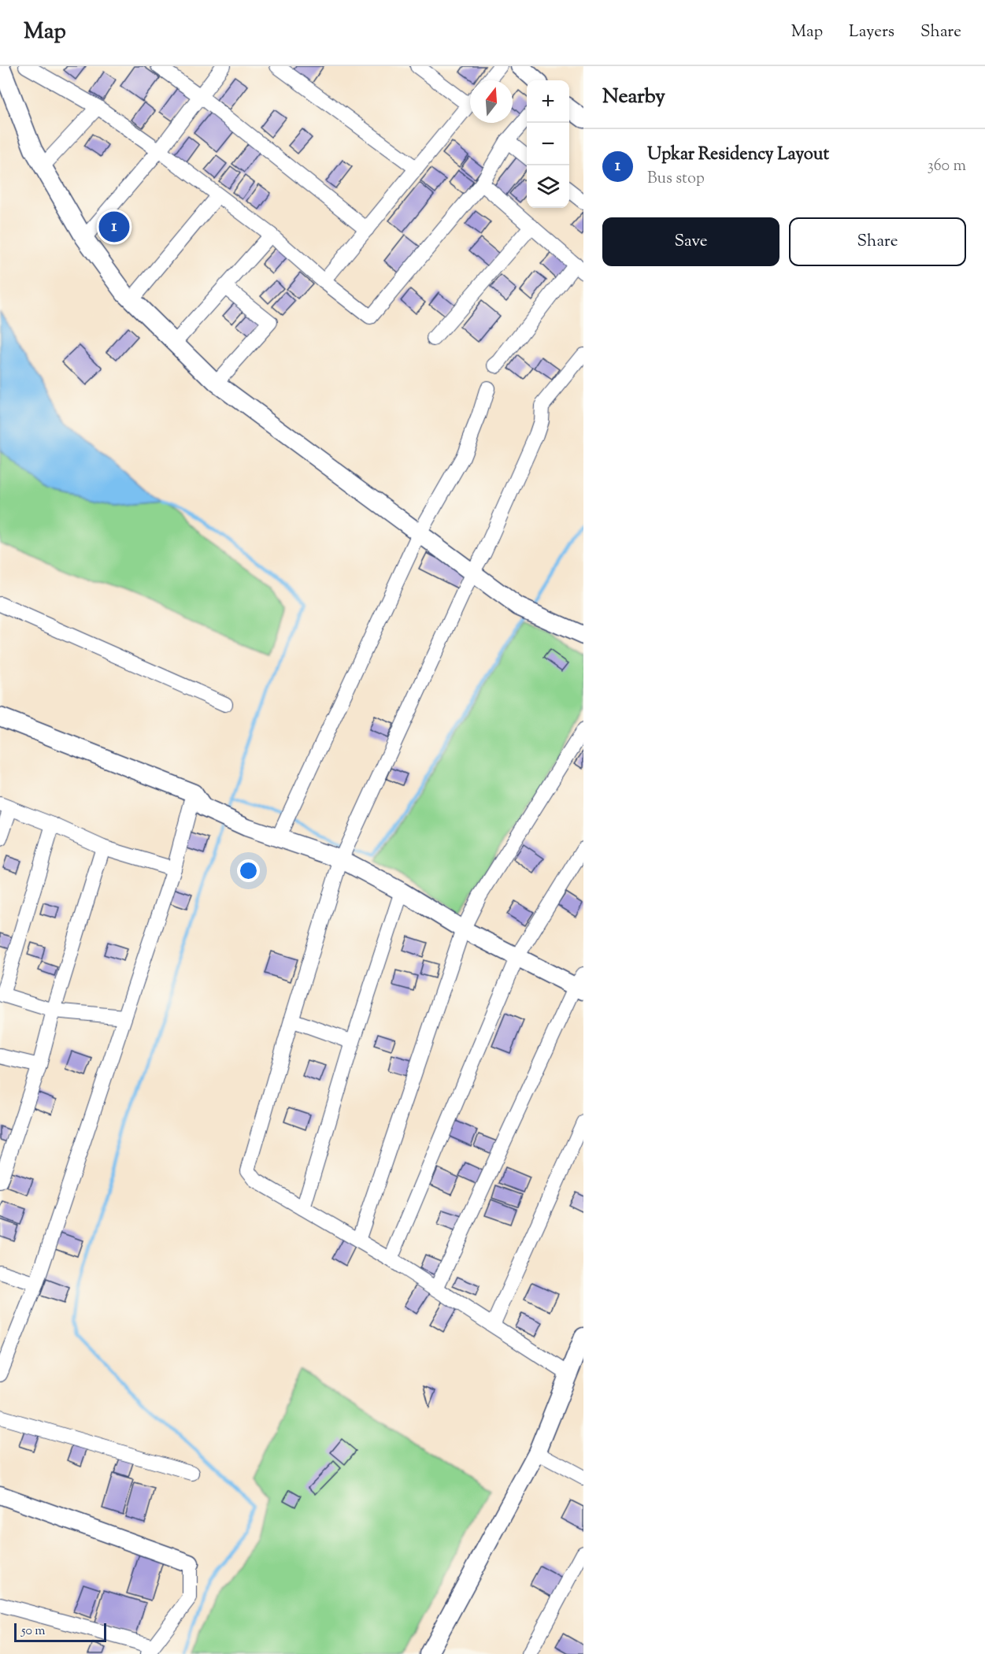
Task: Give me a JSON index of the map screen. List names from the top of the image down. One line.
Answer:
{"scale_bar":"50 m","north":"top","page":{"header":"Map","nav":["Map","Layers","Share"],"heading":"Nearby","map_buttons":["+","−"],"list":[{"mark":"1","name":"Upkar Residency Layout","note":"Bus stop","value":"360 m"}],"buttons":["Save","Share"],"pins":"1","scale":"50 m"}}
